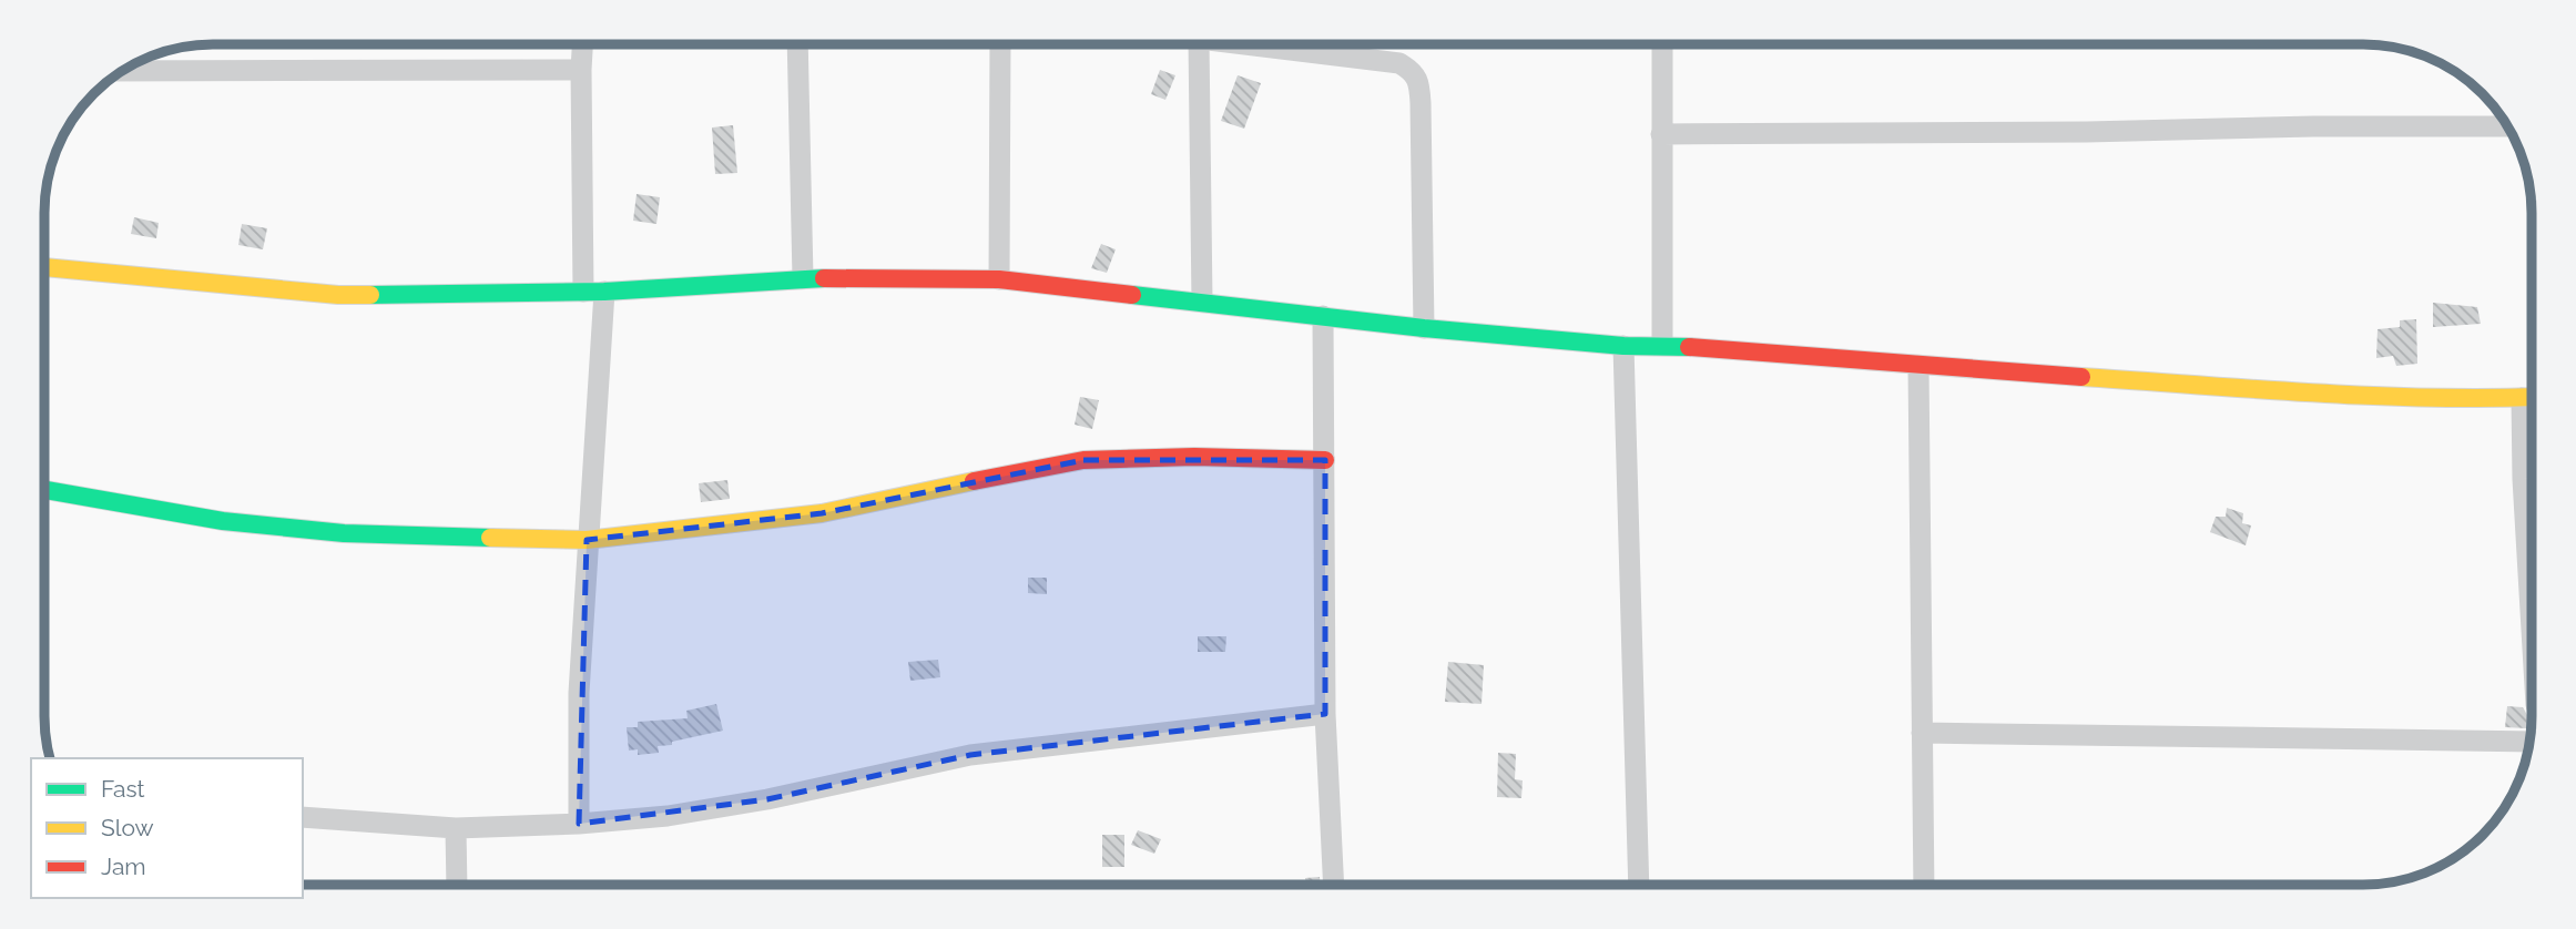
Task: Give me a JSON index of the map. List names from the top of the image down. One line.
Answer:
{"legend":["Fast","Slow","Jam"]}
